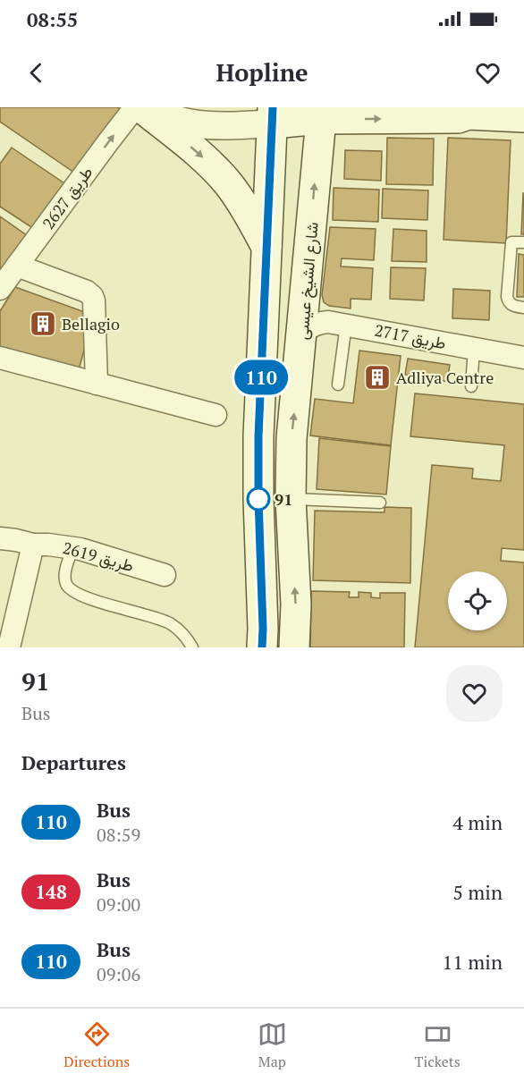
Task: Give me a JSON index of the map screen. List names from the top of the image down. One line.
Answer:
{"streets":{"main road":["شارع الشيخ عيسى"],"street":["طريق 2627","طريق 2717","طريق 2619"]},"crossings":[["شارع الشيخ عيسى","طريق 2717"]],"one_way":["طريق 2627"],"places":{"building":["Bellagio","Adliya Centre"],"other":["91"]},"lines":["bus line 110"],"page":{"status":"08:55","header":"Hopline","on_map":"110","heading":[["91","Bus"],"Departures"],"list":[{"mark":"110","name":"Bus","note":"08:59","value":"4 min"},{"mark":"148","name":"Bus","note":"09:00","value":"5 min"},{"mark":"110","name":"Bus","note":"09:06","value":"11 min"}],"tabs":["Directions","Map","Tickets"]}}
